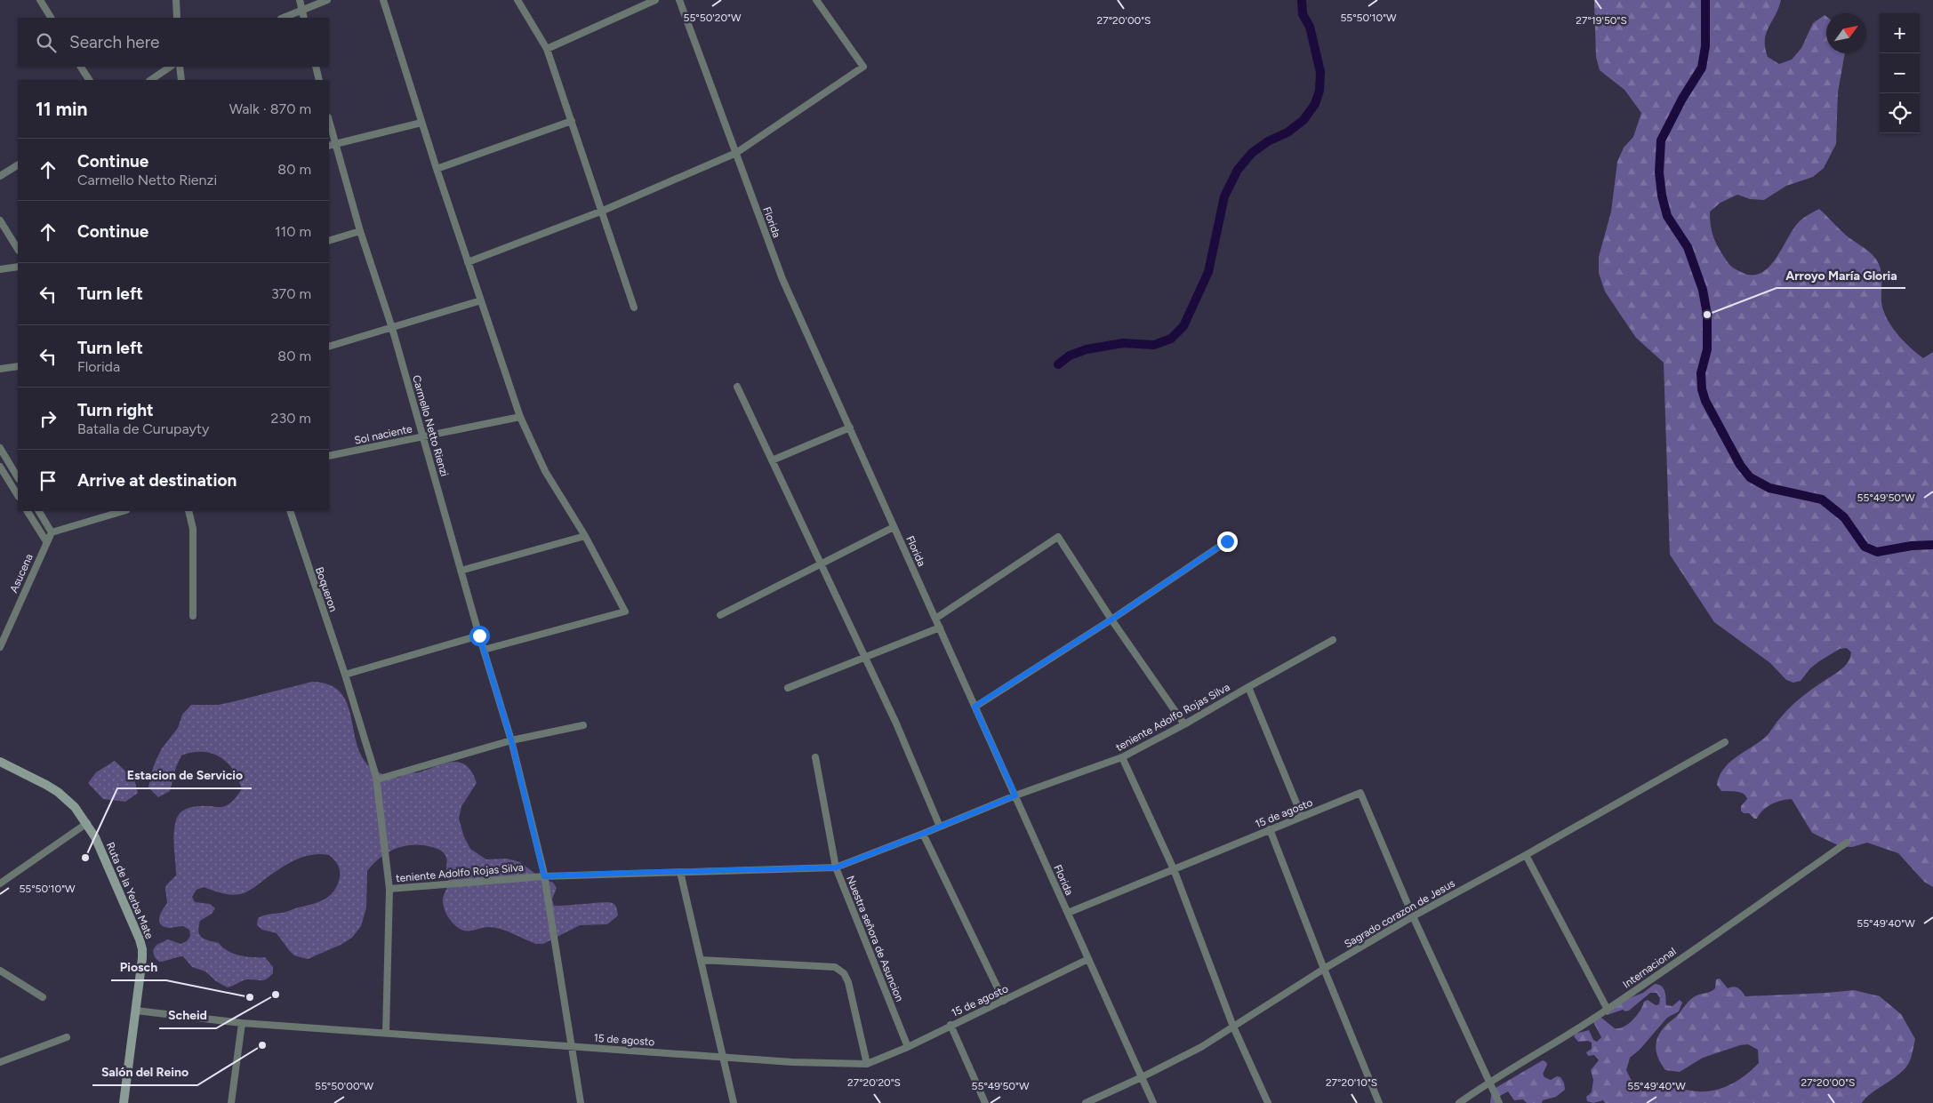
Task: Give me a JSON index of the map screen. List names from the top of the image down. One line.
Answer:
{"streets":{"main road":["Ruta de la Yerba Mate"],"street":["Florida","Carmello Netto Rienzi","Sol naciente","Asucena","Boqueron","teniente Adolfo Rojas Silva","15 de agosto","Sagrado corazon de Jesus","Nuestra señora de Asuncion","Internacional"]},"crossings":[["Florida","teniente Adolfo Rojas Silva"],["Florida","15 de agosto"],["Florida","Sagrado corazon de Jesus"],["Carmello Netto Rienzi","Sol naciente"],["Carmello Netto Rienzi","teniente Adolfo Rojas Silva"],["Carmello Netto Rienzi","15 de agosto"],["Boqueron","teniente Adolfo Rojas Silva"],["Boqueron","15 de agosto"],["teniente Adolfo Rojas Silva","Nuestra señora de Asuncion"],["15 de agosto","Ruta de la Yerba Mate"],["15 de agosto","Sagrado corazon de Jesus"],["15 de agosto","Nuestra señora de Asuncion"]],"places":["Arroyo María Gloria","Estacion de Servicio","Scheid","Piosch","Salón del Reino"],"north":"top right","page":{"map_buttons":["+","−"],"search":"Search here","heading":["11 min","Walk · 870 m"],"list":[["Continue","Carmello Netto Rienzi","80 m"],["Continue","110 m"],["Turn left","370 m"],["Turn left","Florida","80 m"],["Turn right","Batalla de Curupayty","230 m"],"Arrive at destination"]},"coordinates":["55°50'20\"W","55°50'10\"W","27°19'50\"S","27°20'00\"S","55°49'50\"W","55°49'40\"W","27°20'20\"S","27°20'10\"S","55°50'00\"W"]}
